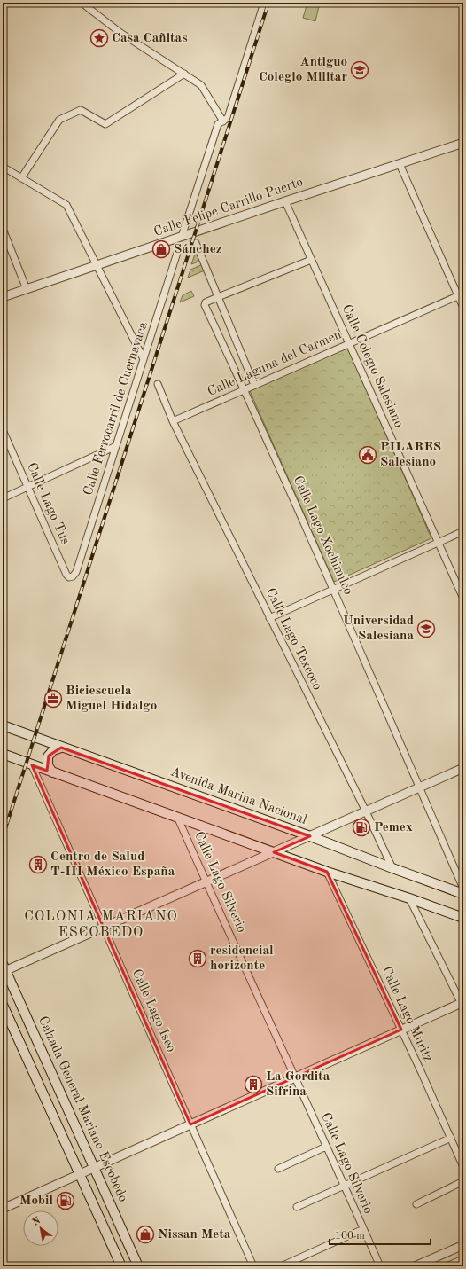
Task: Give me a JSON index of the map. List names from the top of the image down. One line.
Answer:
{"streets":{"main road":["Avenida Marina Nacional","Calzada General Mariano Escobedo"],"street":["Calle Felipe Carrillo Puerto","Calle Laguna del Carmen","Calle Colegio Salesiano","Calle Ferrocarril de Cuernavaca","Calle Lago Tus","Calle Lago Xochimilco","Calle Lago Texcoco","Calle Lago Silverio","Calle Lago Iseo","Calle Lago Muritz"]},"crossings":[["Calle Felipe Carrillo Puerto","Calle Colegio Salesiano"],["Calle Laguna del Carmen","Calle Colegio Salesiano"],["Calle Laguna del Carmen","Calle Lago Xochimilco"],["Calle Laguna del Carmen","Calle Lago Texcoco"],["Calle Ferrocarril de Cuernavaca","Calle Lago Tus"],["Calle Lago Texcoco","Avenida Marina Nacional"]],"districts":["COLONIA MARIANO ESCOBEDO"],"places":{"place":["Casa Cañitas"],"school or university":["Antiguo Colegio Militar","Universidad Salesiana"],"shop":["Sánchez","Nissan Meta"],"public building":["PILARES Salesiano"],"office":["Biciescuela Miguel Hidalgo"],"fuel station":["Pemex","Mobil"],"building":["Centro de Salud T-III México España","residencial horizonte","La Gordita Sifrina"]},"scale_bar":"100 m","north":"top left"}
